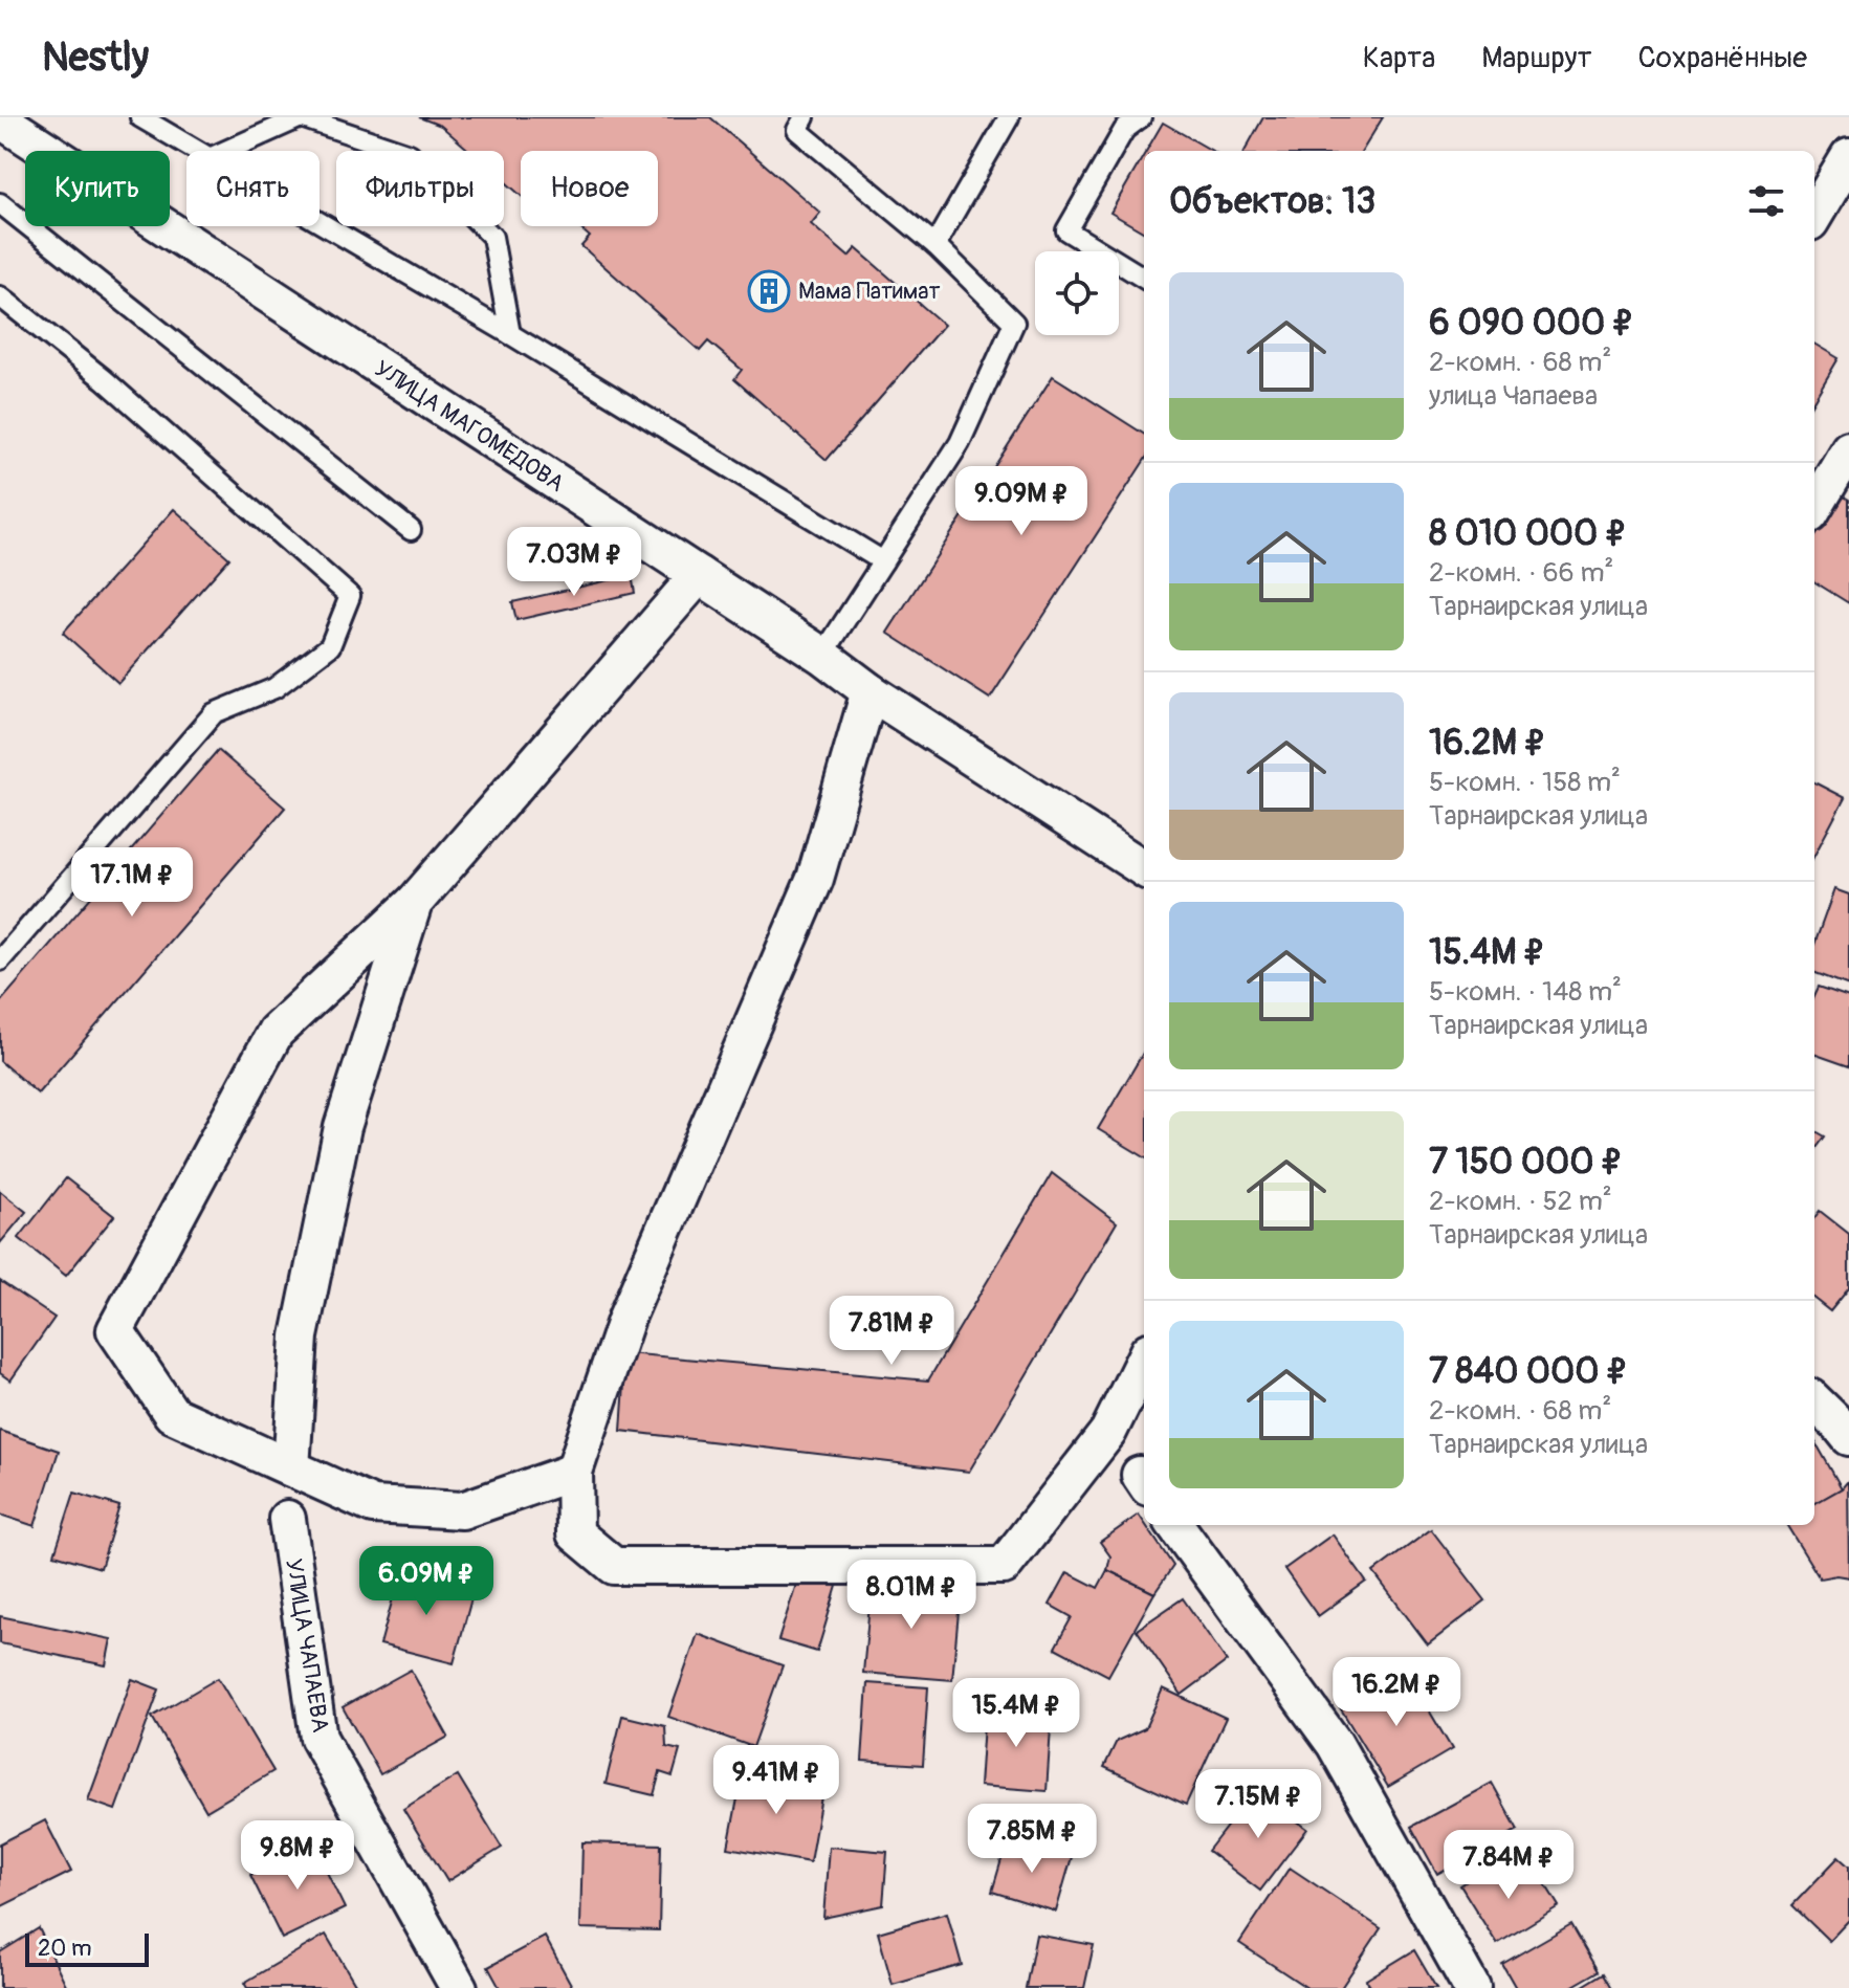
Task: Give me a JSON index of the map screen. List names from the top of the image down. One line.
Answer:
{"streets":{"street":["УЛИЦА МАГОМЕДОВА","УЛИЦА ЧАПАЕВА"]},"places":{"building":["Мама Патимат"]},"scale_bar":"20 m","page":{"header":"Nestly","nav":["Карта","Маршрут","Сохранённые"],"chip":["Купить","Снять","Фильтры","Новое"],"heading":"Объектов: 13","list":[{"name":"6 090 000 ₽","note":"2-комн. · 68 m² · улица Чапаева"},{"name":"8 010 000 ₽","note":"2-комн. · 66 m² · Тарнаирская улица"},{"name":"16.2M ₽","note":"5-комн. · 158 m² · Тарнаирская улица"},{"name":"15.4M ₽","note":"5-комн. · 148 m² · Тарнаирская улица"},{"name":"7 150 000 ₽","note":"2-комн. · 52 m² · Тарнаирская улица"},{"name":"7 840 000 ₽","note":"2-комн. · 68 m² · Тарнаирская улица"}],"price":["9.09M ₽","7.03M ₽","17.1M ₽","7.81M ₽","6.09M ₽","8.01M ₽","16.2M ₽","15.4M ₽","9.41M ₽","7.15M ₽","7.85M ₽","9.8M ₽","7.84M ₽"],"scale":"20 m"}}
